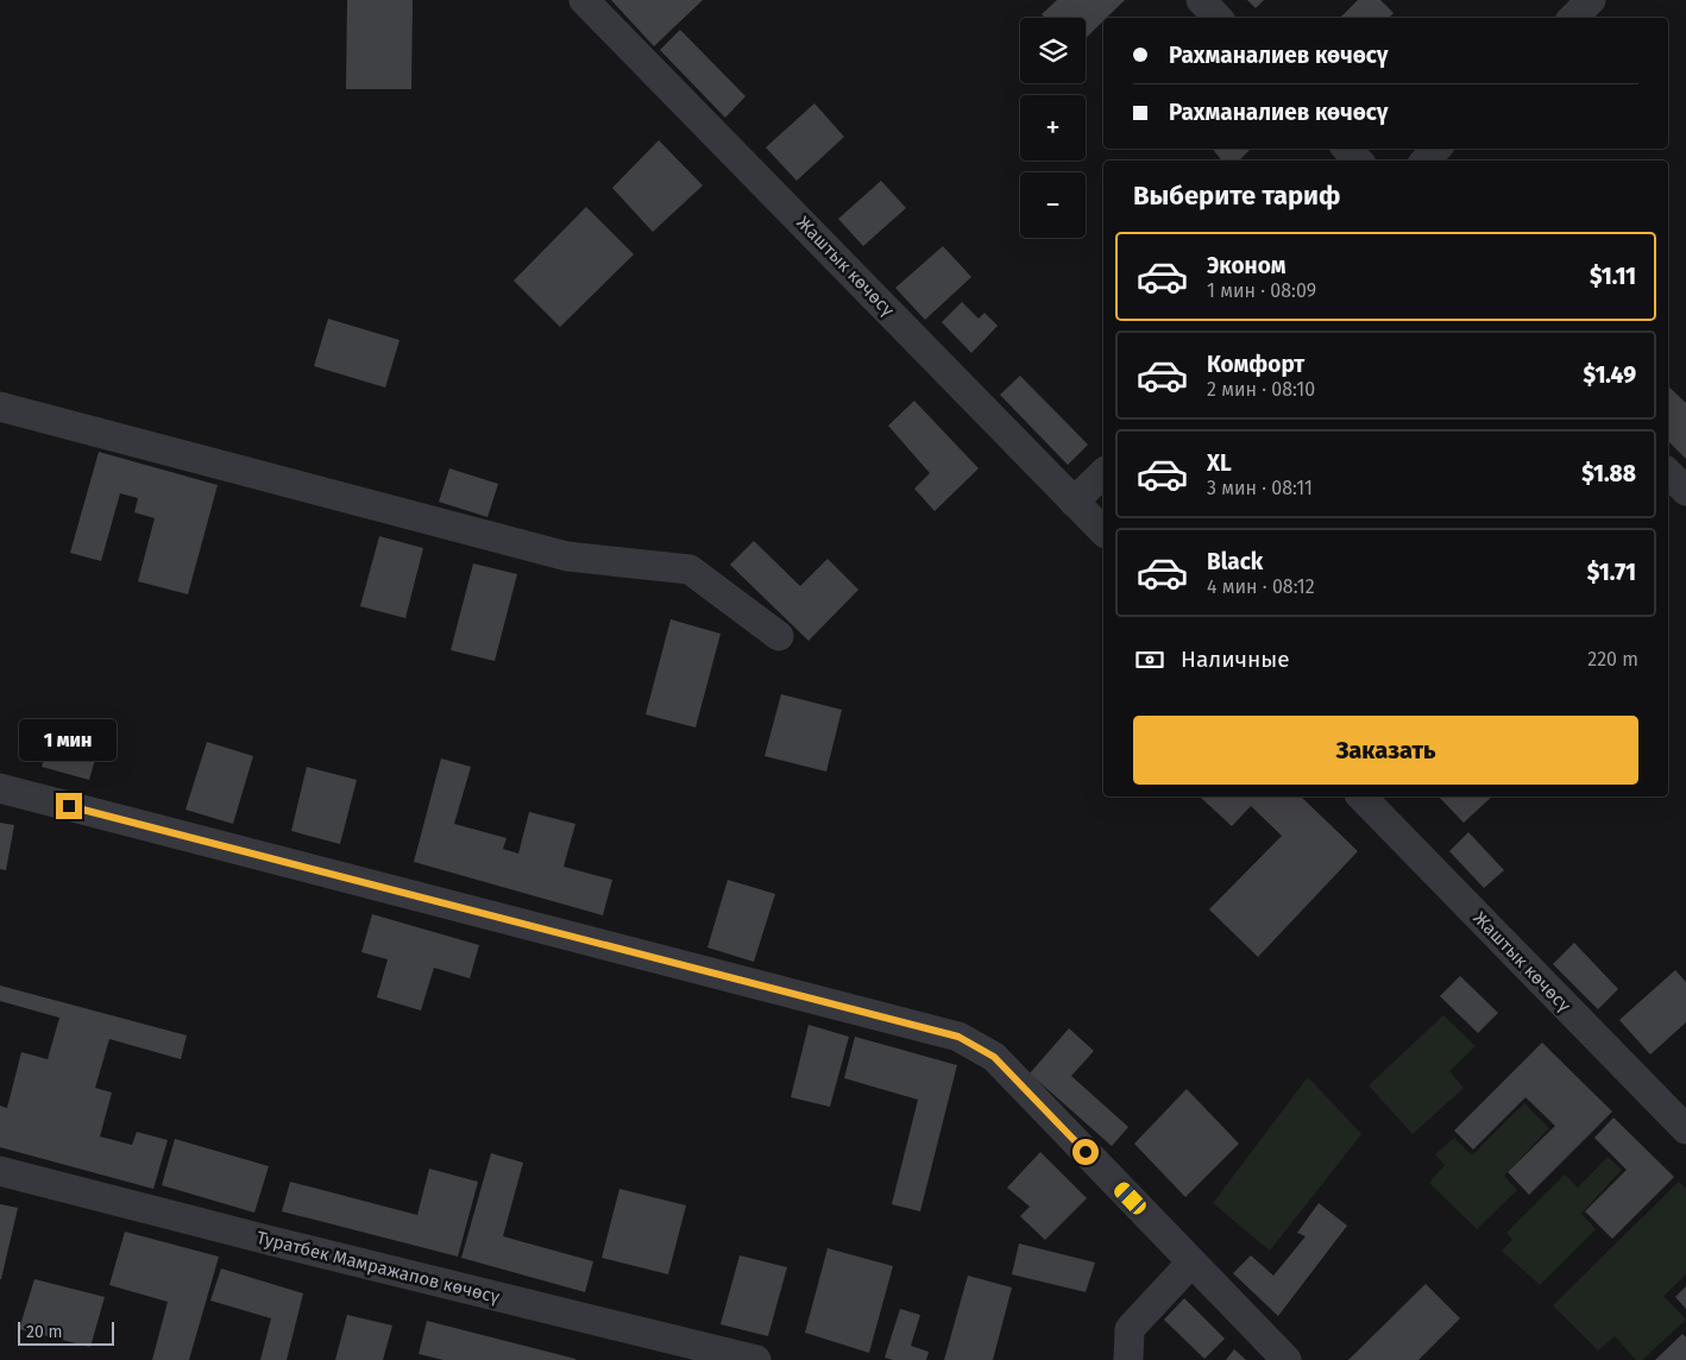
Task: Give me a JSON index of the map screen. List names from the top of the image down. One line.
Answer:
{"streets":{"street":["Жаштык көчөсү","Туратбек Мамражапов көчөсү"]},"scale_bar":"20 m","page":{"map_buttons":["+","−"],"banner":["Рахманалиев көчөсү","Рахманалиев көчөсү"],"heading":"Выберите тариф","list":[{"name":"Эконом","note":"1 мин · 08:09","value":"$1.11"},{"name":"Комфорт","note":"2 мин · 08:10","value":"$1.49"},{"name":"XL","note":"3 мин · 08:11","value":"$1.88"},{"name":"Black","note":"4 мин · 08:12","value":"$1.71"}],"pay":["Наличные","220 m"],"buttons":"Заказать","bubble":"1 мин","scale":"20 m"}}
